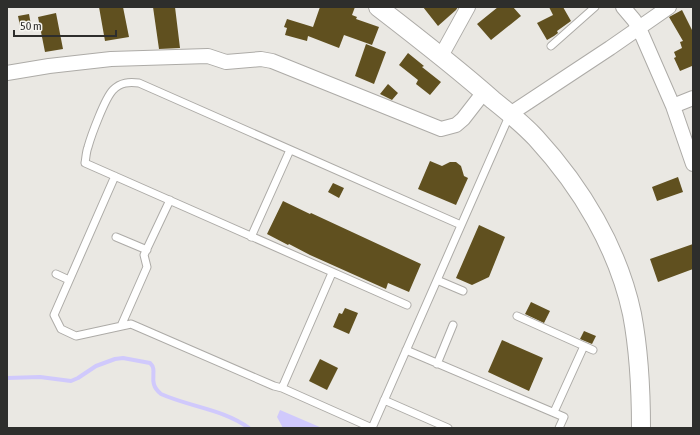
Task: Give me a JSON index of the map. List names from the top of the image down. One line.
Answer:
{"scale_bar":"50 m"}
